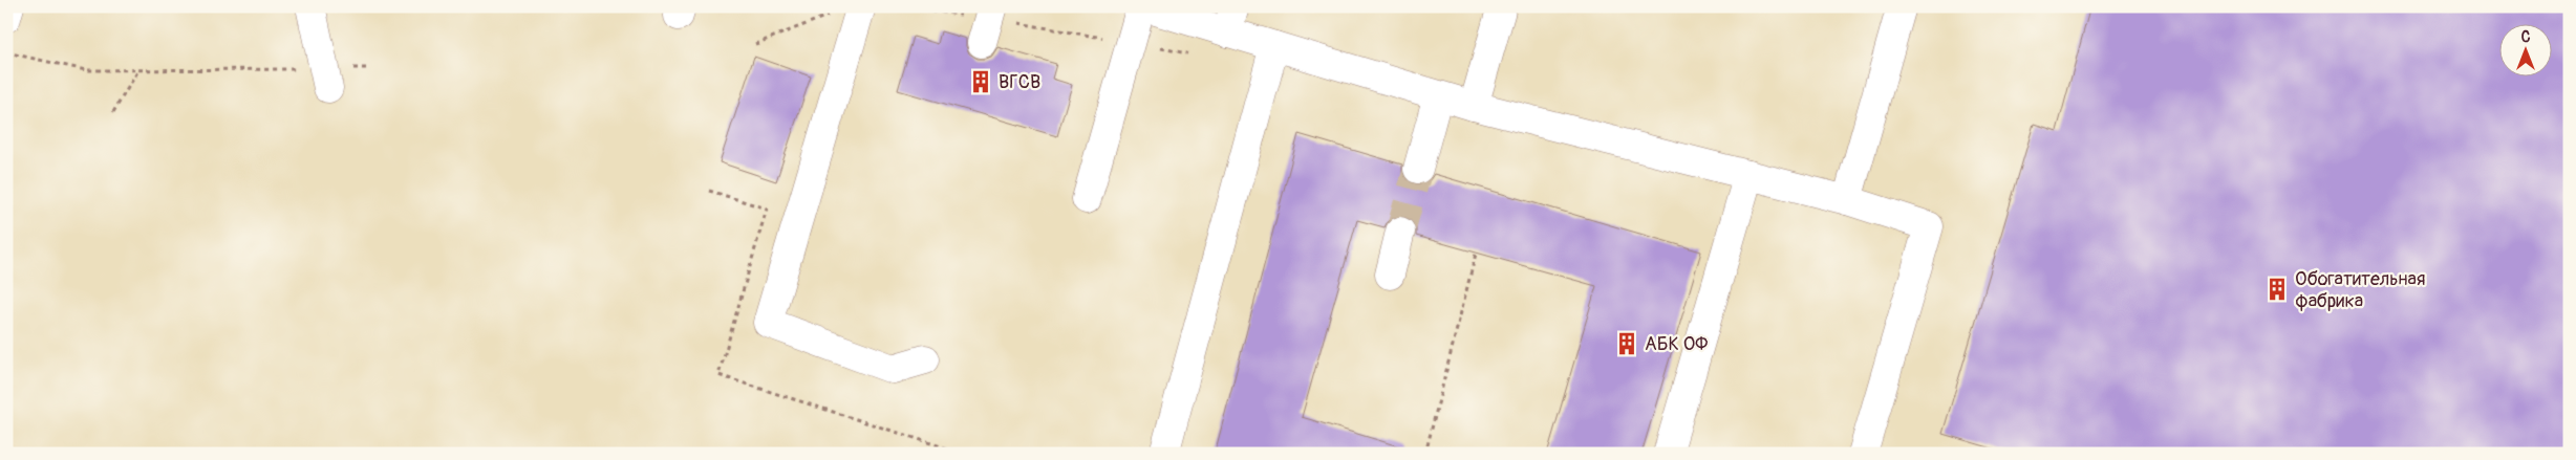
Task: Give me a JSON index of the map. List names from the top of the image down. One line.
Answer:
{"places":{"building":["ВГСВ","Обогатительная фабрика","АБК ОФ"]},"north":"top"}
